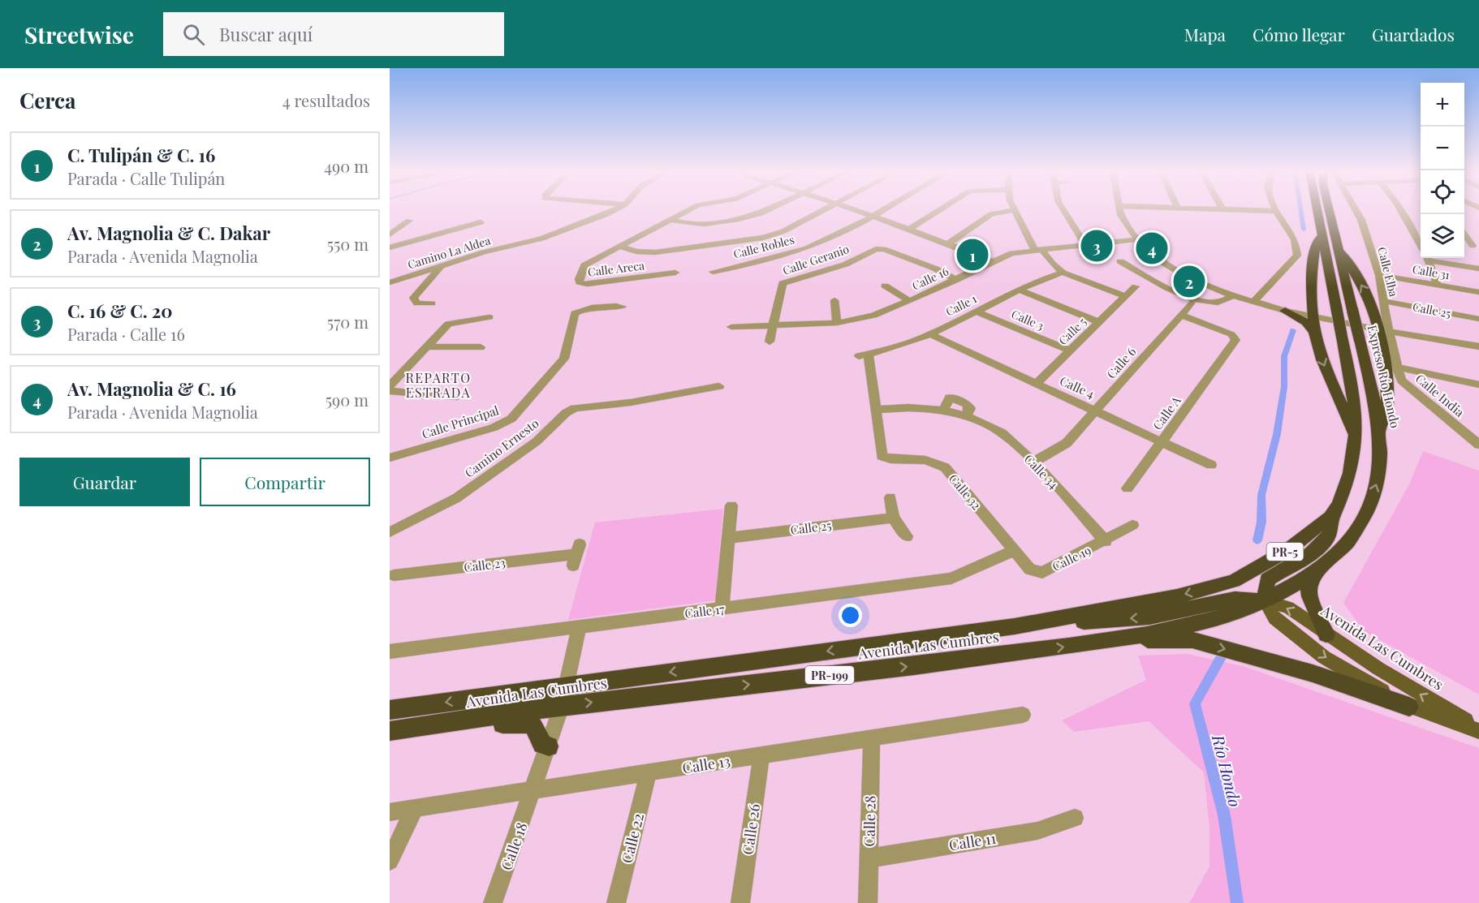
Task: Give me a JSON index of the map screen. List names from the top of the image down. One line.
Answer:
{"streets":{"highway":["Expreso Río Hondo","PR-5","Avenida Las Cumbres","PR-199"],"street":["Calle Robles","Camino La Aldea","Calle Geranio","Calle Areca","Calle Elba","Calle 31","Calle 16","Calle 1","Calle 25","Calle 3","Calle 5","Calle 6","Calle 4","Calle India","Calle A","Calle Principal","Camino Ernesto","Calle 34","Calle 32","Calle 19","Calle 23","Calle 17","Calle 13","Calle 28","Calle 26","Calle 22","Calle 11","Calle 18"]},"crossings":[["Calle Geranio","Calle 16"],["Calle Elba","Calle 31"],["Calle Elba","Calle 25"],["Calle Elba","Calle India"],["Calle 1","Calle 3"],["Calle 1","Calle 4"],["Calle 1","Calle 34"],["Calle 1","Calle 32"],["Calle 3","Calle 5"],["Calle 5","Calle 4"],["Calle 6","Calle 4"],["Calle 6","Calle A"],["Calle 6","Calle 34"],["Expreso Río Hondo","Avenida Las Cumbres"],["Calle 4","Calle A"],["Calle 34","Calle 32"],["Calle 34","Calle 19"],["Calle 32","Calle 19"],["Calle 32","Calle 17"],["PR-5","Avenida Las Cumbres"],["Calle 19","Calle 17"],["Calle 17","Calle 18"],["Avenida Las Cumbres","Calle 18"],["Calle 13","Calle 28"],["Calle 13","Calle 26"],["Calle 13","Calle 22"],["Calle 13","Calle 18"],["Calle 28","Calle 11"]],"districts":["REPARTO ESTRADA"],"water":["Río Hondo"],"page":{"header":"Streetwise","search":"Buscar aquí","nav":["Mapa","Cómo llegar","Guardados"],"heading":["Cerca","4 resultados"],"map_buttons":["+","−"],"list":[{"mark":"1","name":"C. Tulipán & C. 16","note":"Parada · Calle Tulipán","value":"490 m"},{"mark":"2","name":"Av. Magnolia & C. Dakar","note":"Parada · Avenida Magnolia","value":"550 m"},{"mark":"3","name":"C. 16 & C. 20","note":"Parada · Calle 16","value":"570 m"},{"mark":"4","name":"Av. Magnolia & C. 16","note":"Parada · Avenida Magnolia","value":"590 m"}],"pins":["3","4","1","2"],"buttons":["Guardar","Compartir"]}}
